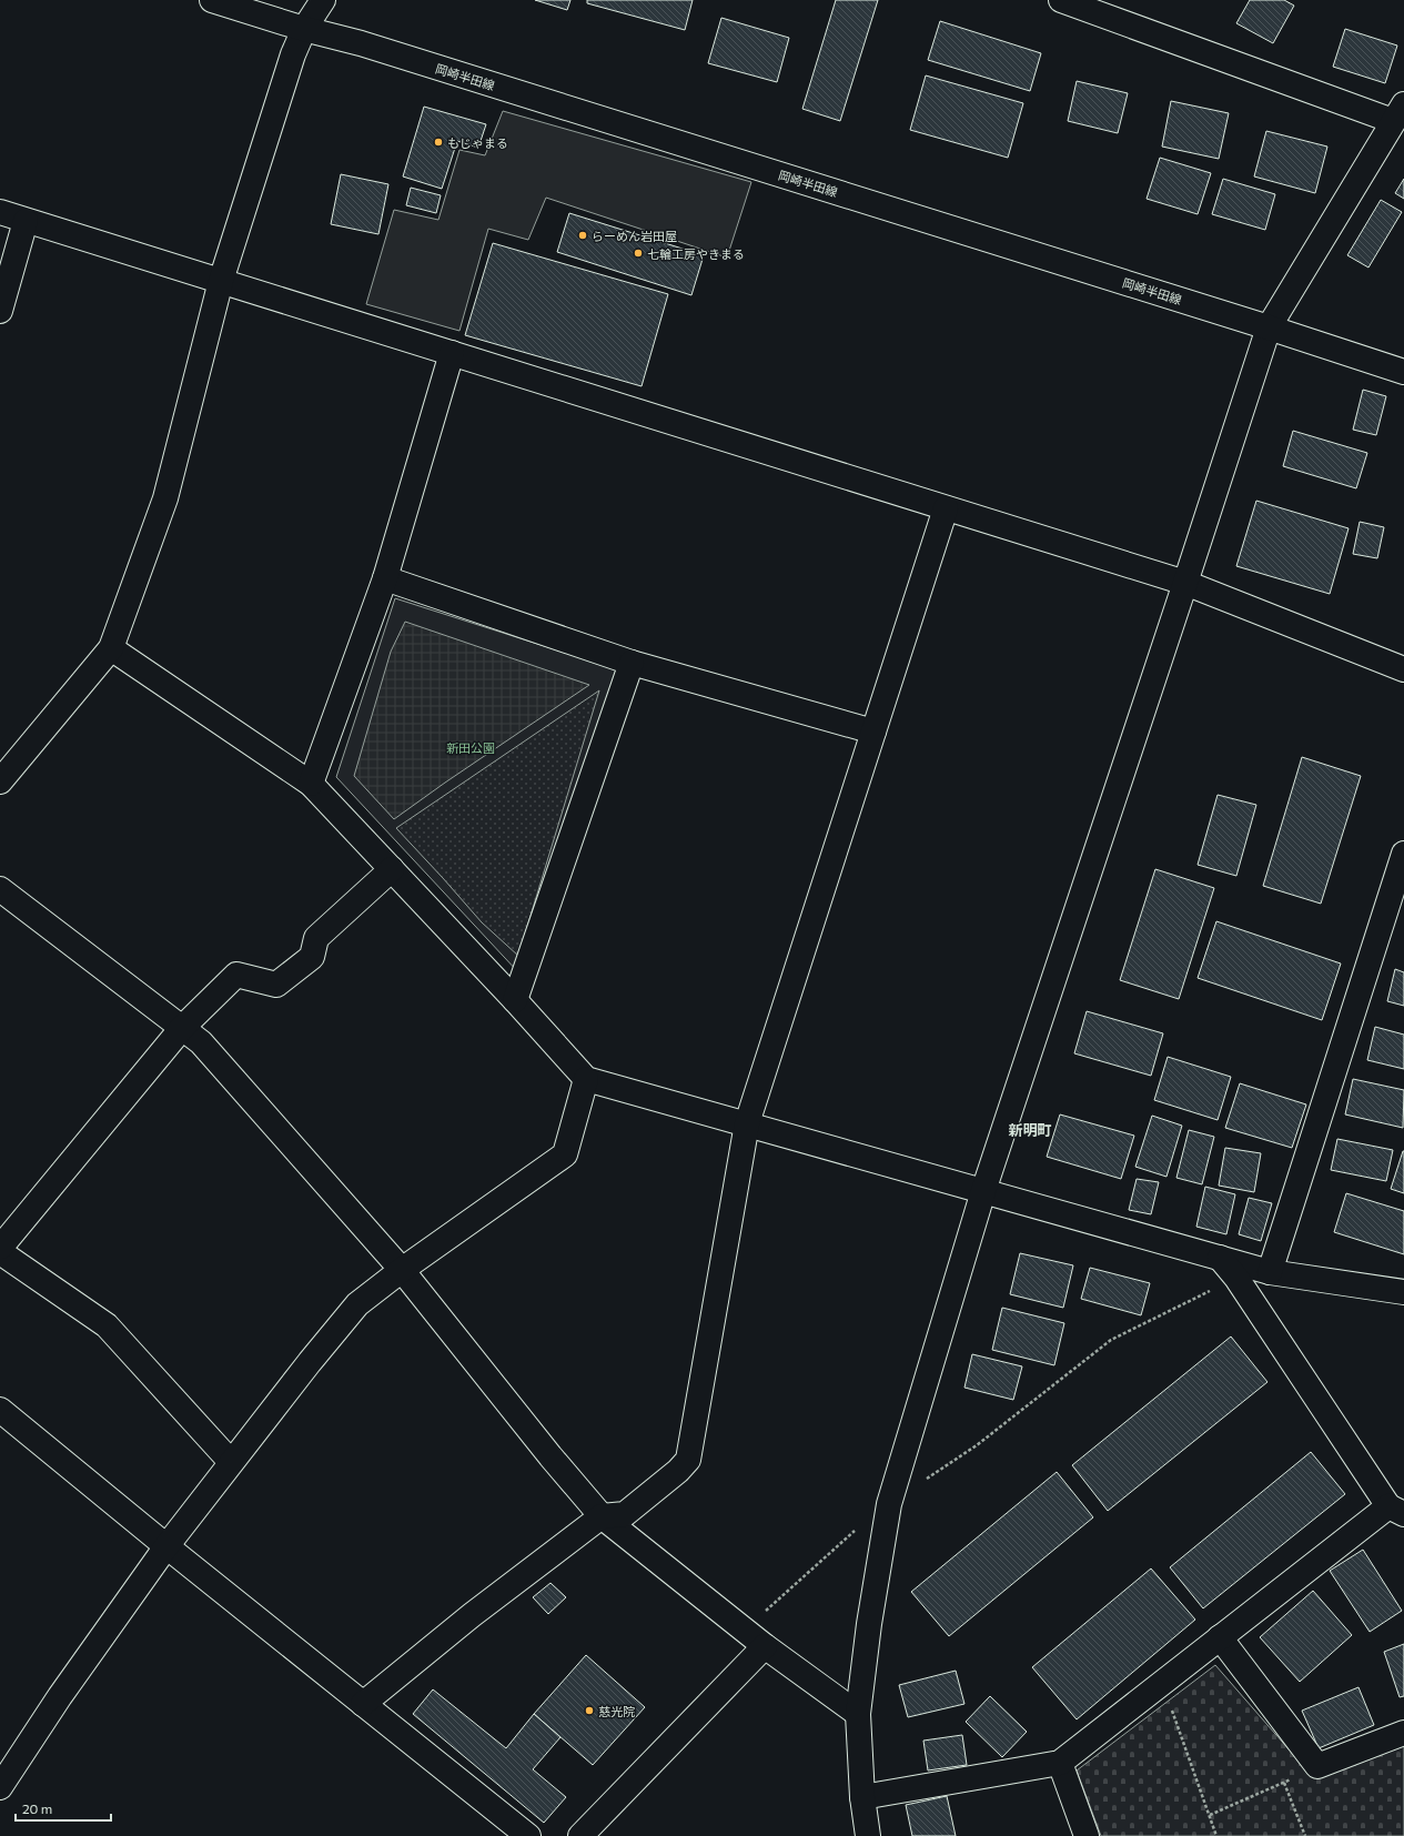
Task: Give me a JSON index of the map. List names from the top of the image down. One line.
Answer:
{"streets":{"street":["岡崎半田線"]},"districts":["新明町"],"parks":["新田公園"],"places":["もじゃまる","らーめん岩田屋","七輪工房やきまる","慈光院"],"scale_bar":"20 m"}
